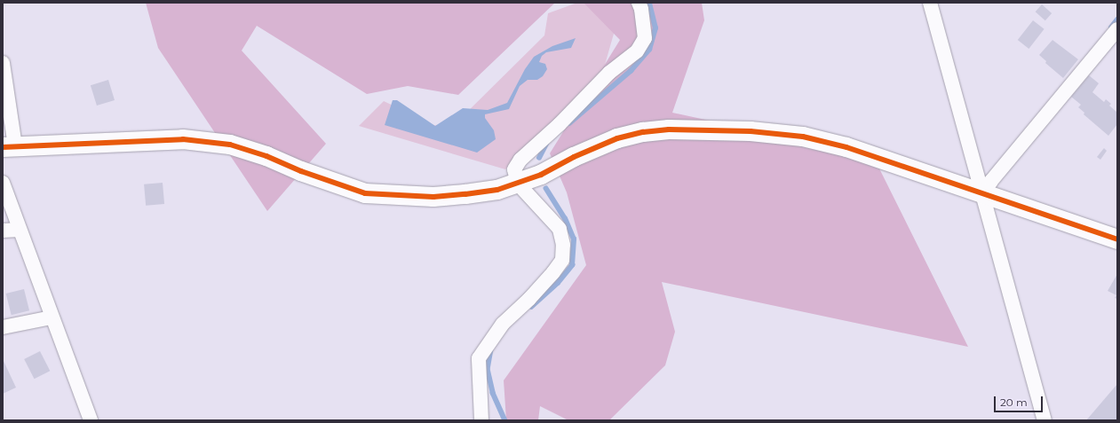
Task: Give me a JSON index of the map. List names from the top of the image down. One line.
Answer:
{"scale_bar":"20 m"}
